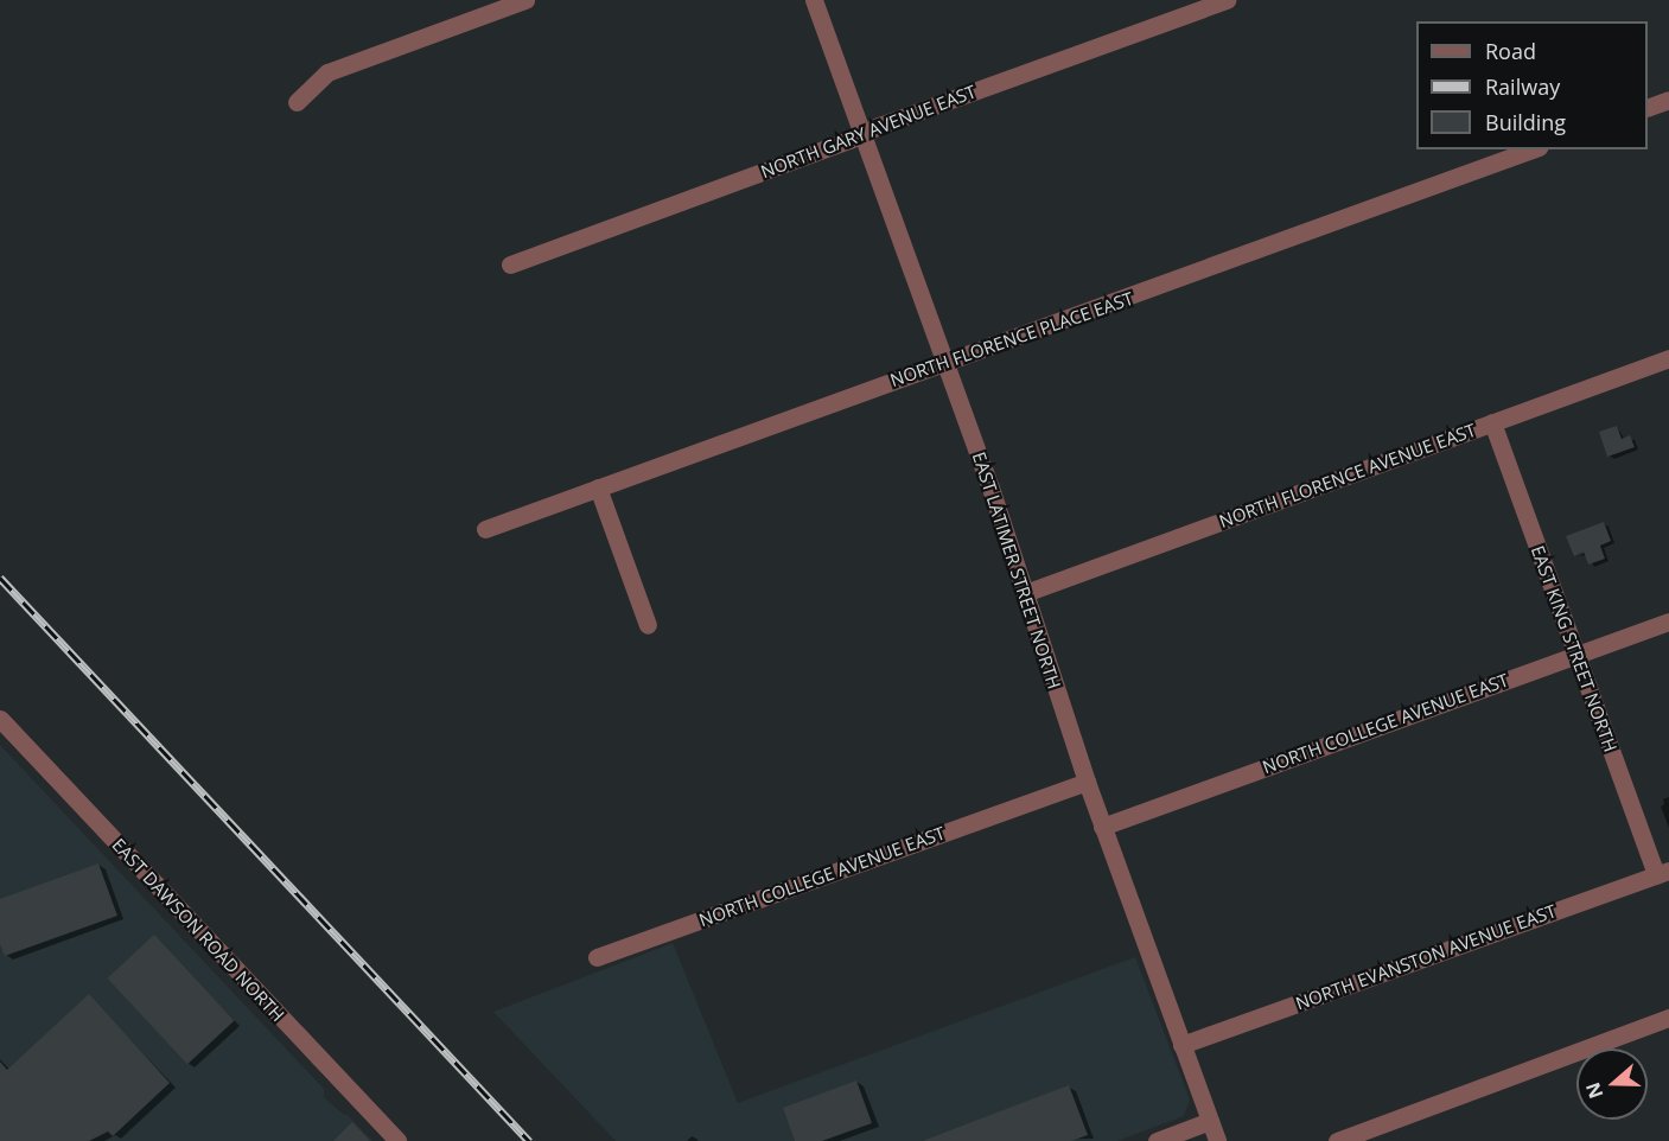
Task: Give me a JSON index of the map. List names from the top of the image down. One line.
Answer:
{"streets":{"street":["NORTH GARY AVENUE EAST","NORTH FLORENCE PLACE EAST","NORTH FLORENCE AVENUE EAST","EAST LATIMER STREET NORTH","EAST KING STREET NORTH","NORTH COLLEGE AVENUE EAST","EAST DAWSON ROAD NORTH","NORTH EVANSTON AVENUE EAST"]},"crossings":[["NORTH GARY AVENUE EAST","EAST LATIMER STREET NORTH"],["NORTH FLORENCE PLACE EAST","EAST LATIMER STREET NORTH"],["NORTH FLORENCE AVENUE EAST","EAST LATIMER STREET NORTH"],["NORTH FLORENCE AVENUE EAST","EAST KING STREET NORTH"],["EAST LATIMER STREET NORTH","NORTH COLLEGE AVENUE EAST"],["EAST LATIMER STREET NORTH","NORTH EVANSTON AVENUE EAST"],["EAST KING STREET NORTH","NORTH COLLEGE AVENUE EAST"],["EAST KING STREET NORTH","NORTH EVANSTON AVENUE EAST"]],"legend":["Road","Railway","Building"],"north":"left"}
